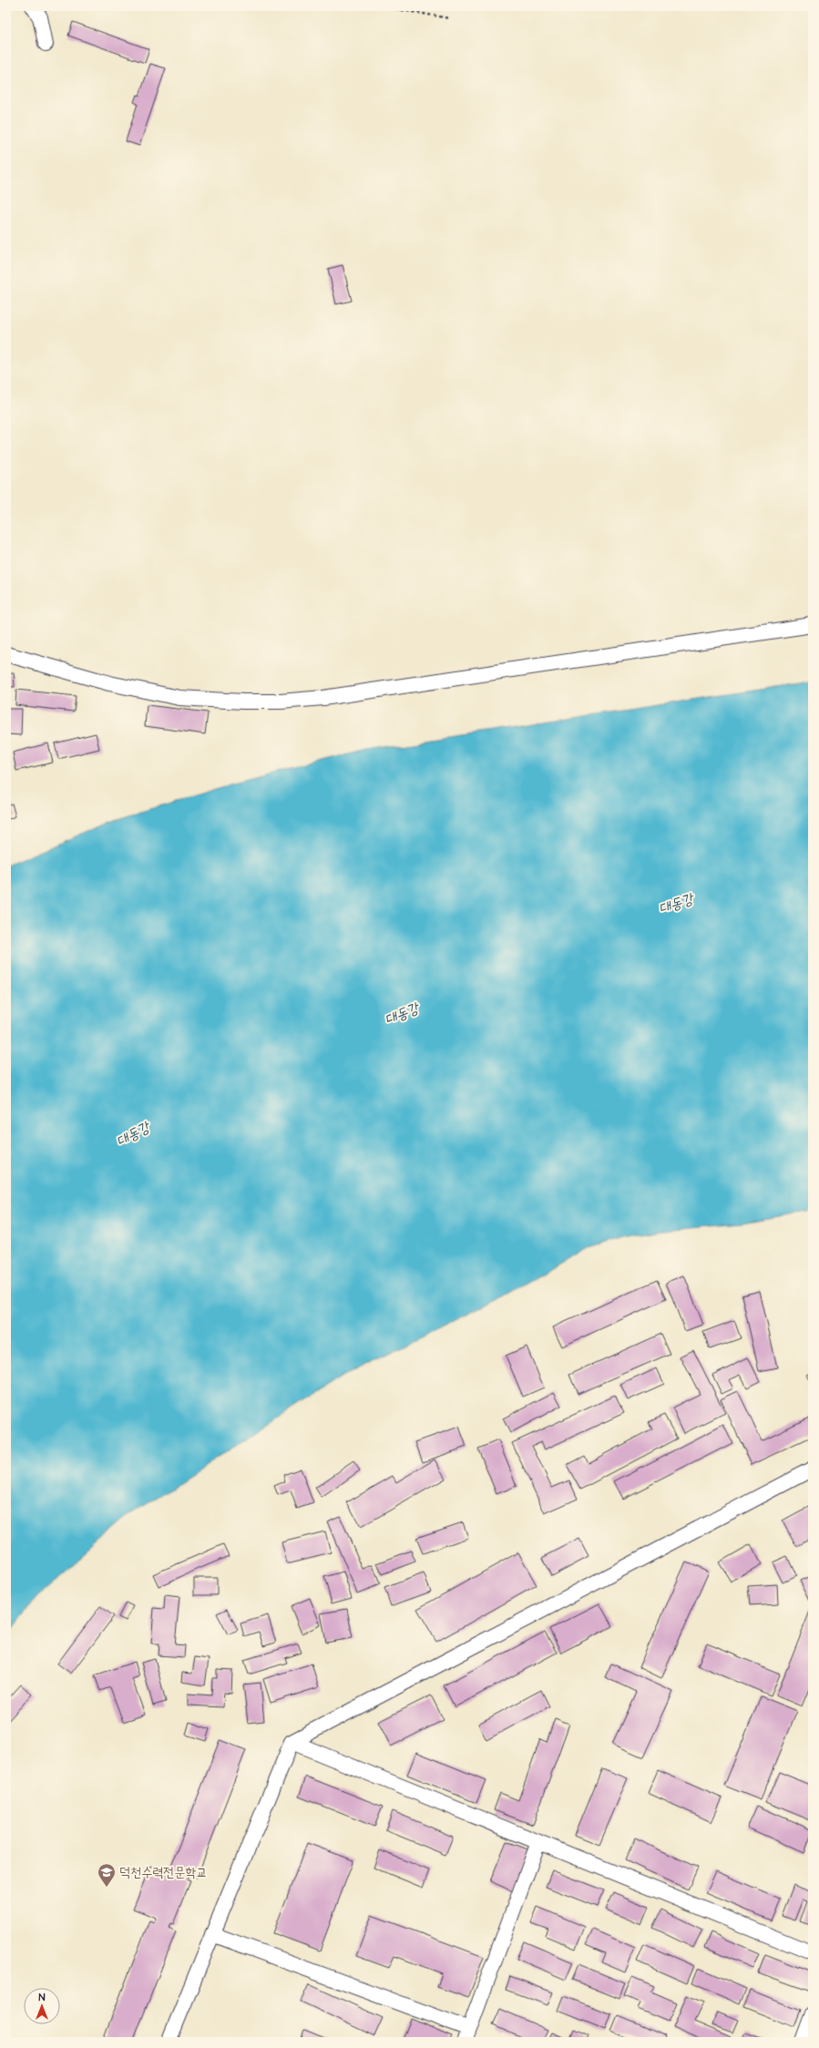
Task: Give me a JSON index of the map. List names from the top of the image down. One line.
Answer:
{"water":["대동강"],"places":{"school or university":["덕천수력전문학교"]},"north":"top"}
